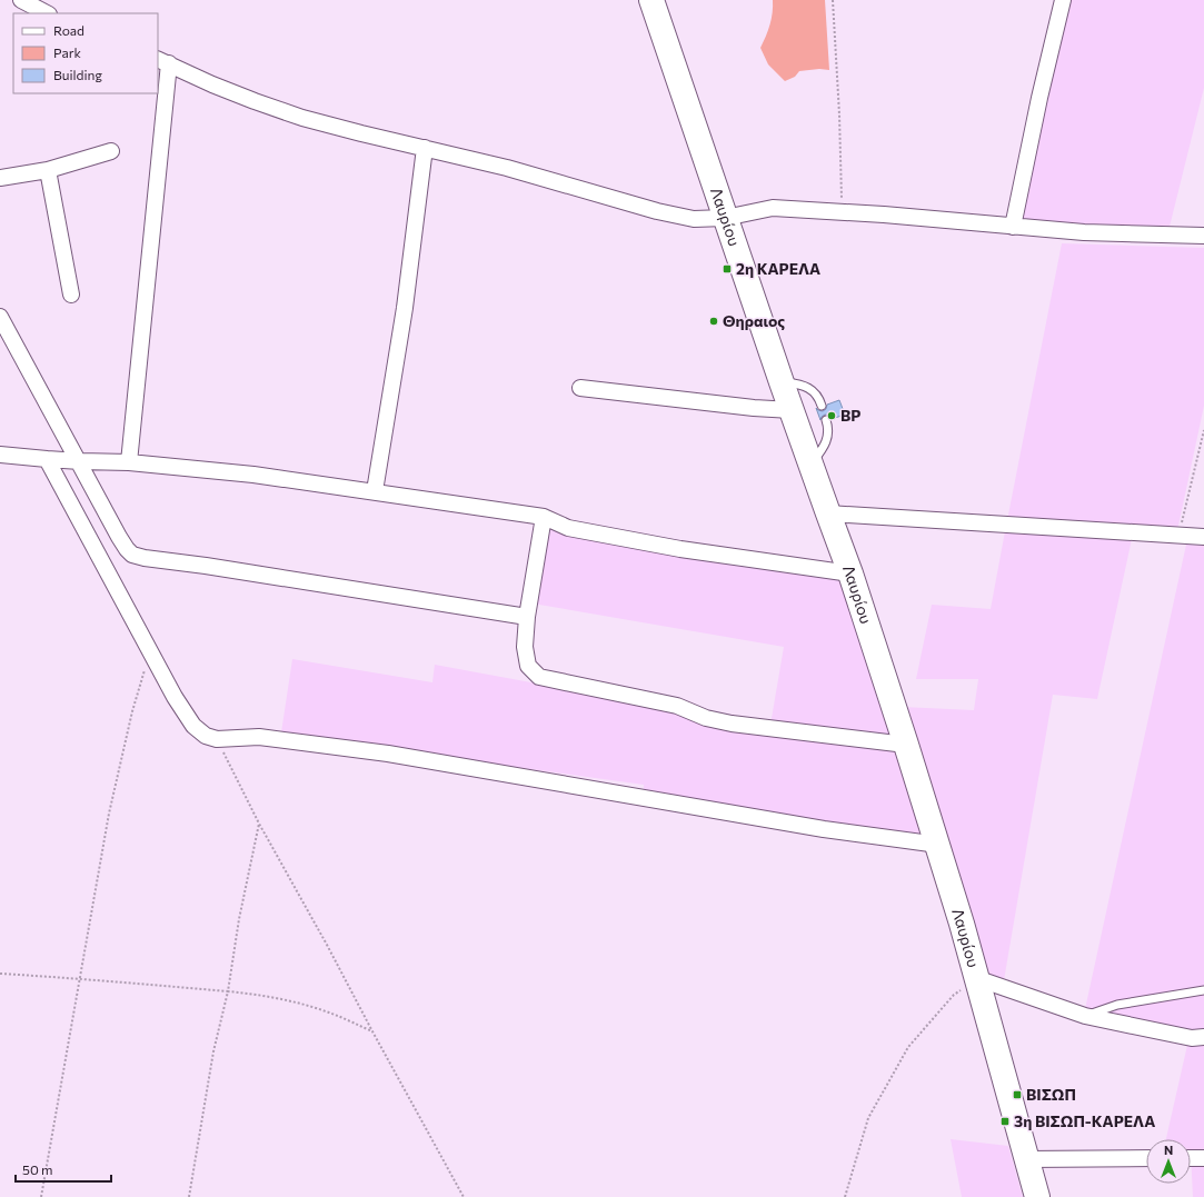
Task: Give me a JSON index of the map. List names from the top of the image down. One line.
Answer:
{"streets":{"main road":["Λαυρίου"]},"places":{"transit":["2η ΚΑΡΕΛΑ","ΒΙΣΩΠ","3η ΒΙΣΩΠ-ΚΑΡΕΛΑ"],"other":["Θηραιος","BP"]},"legend":["Road","Park","Building"],"scale_bar":"50 m","north":"top"}
